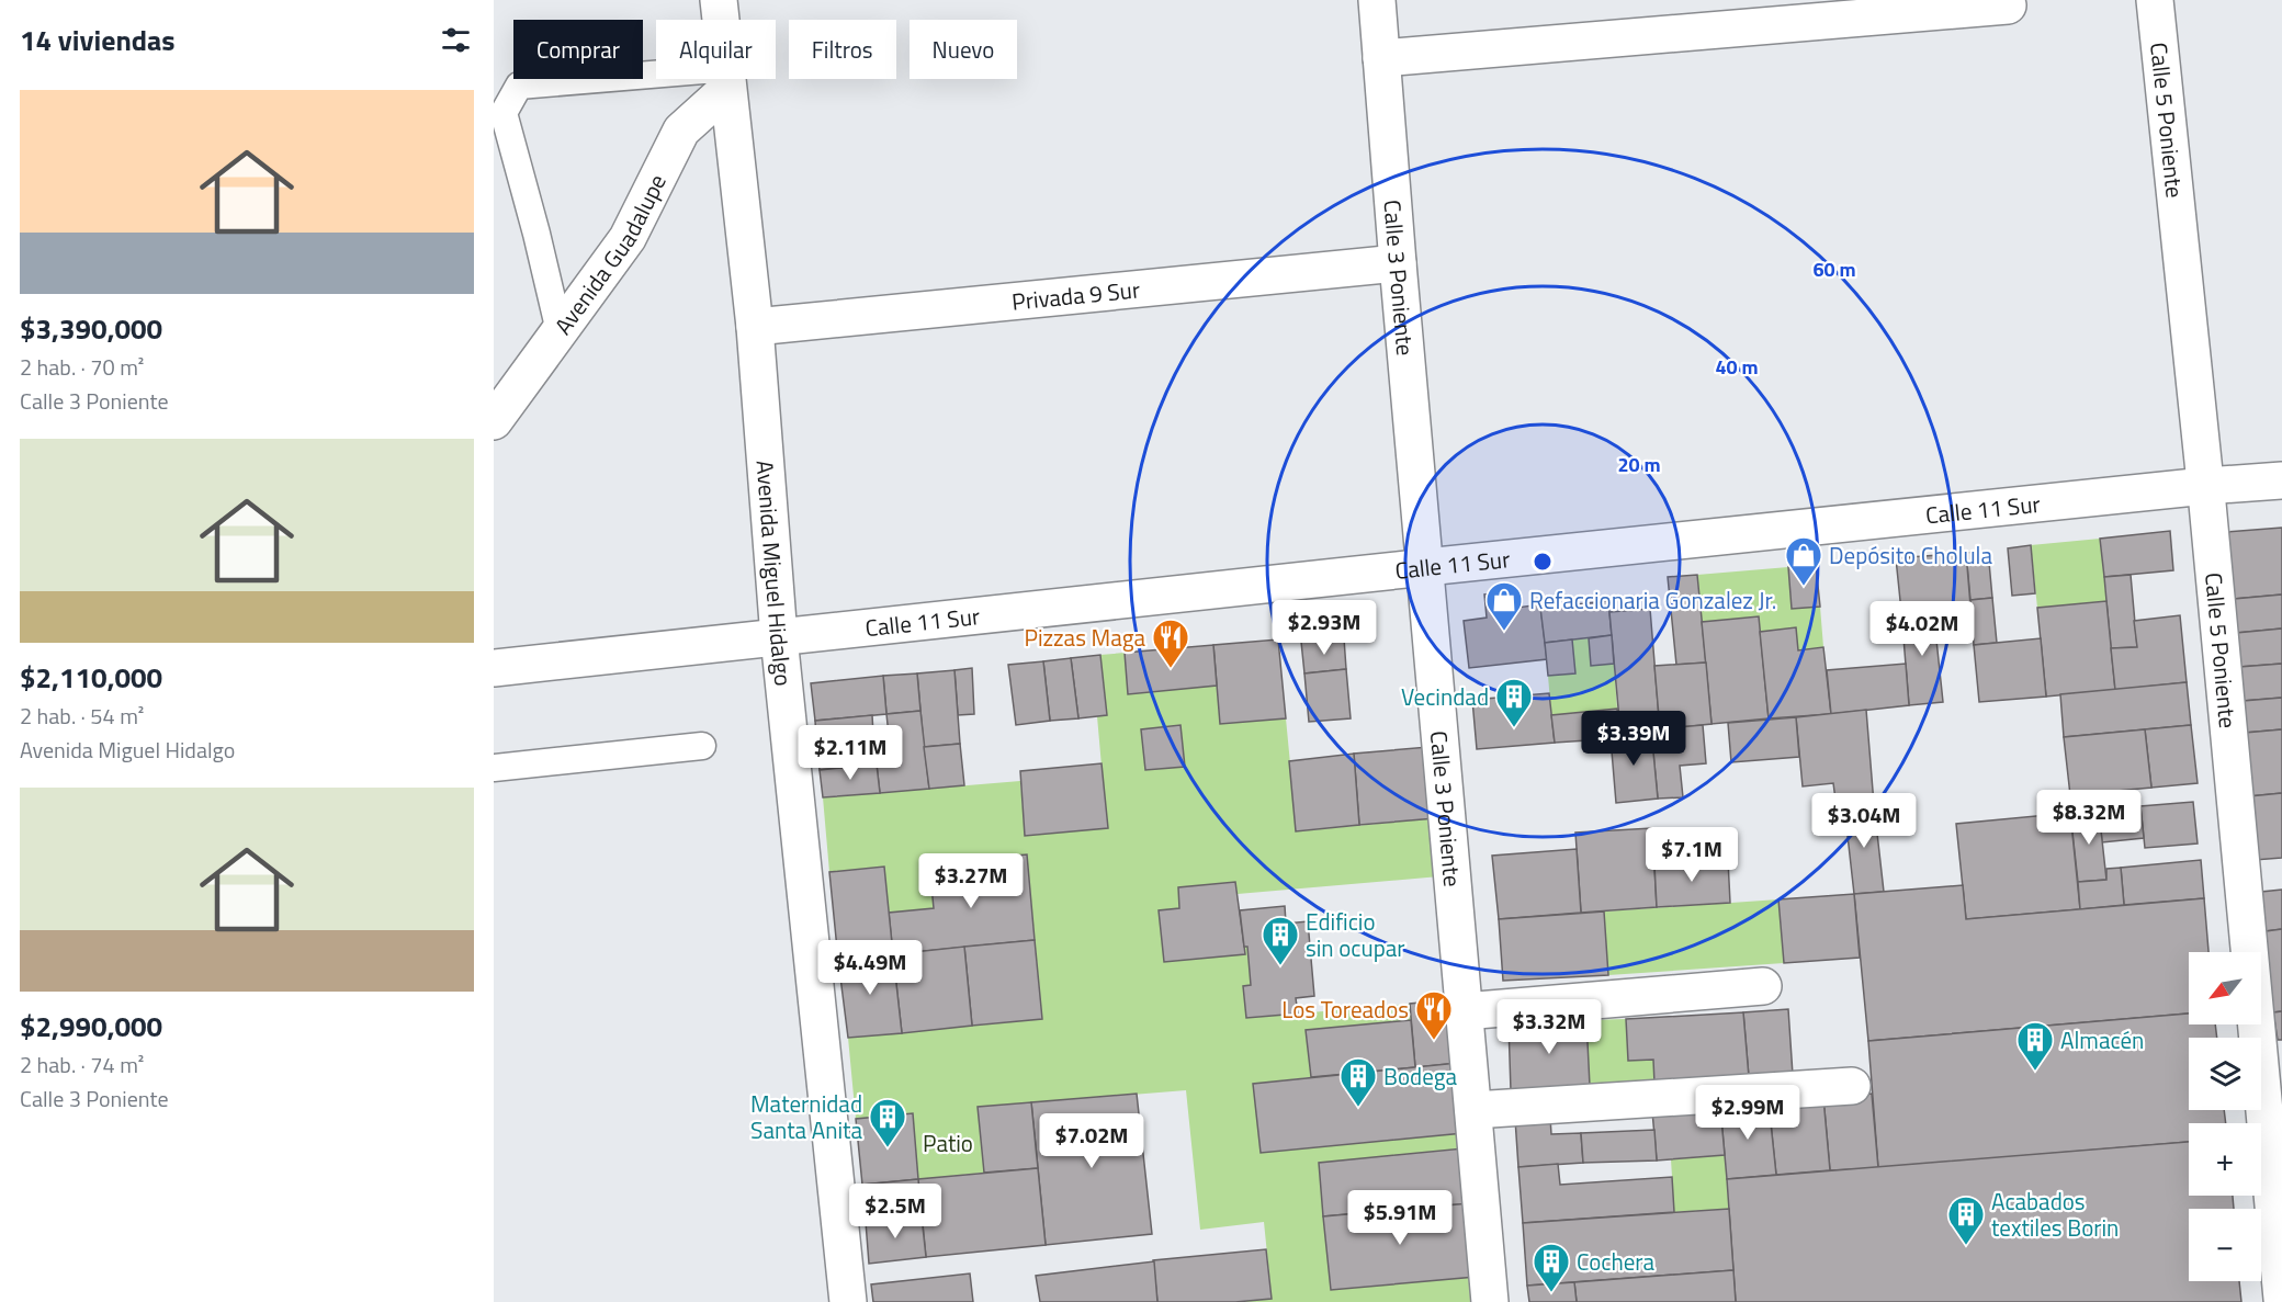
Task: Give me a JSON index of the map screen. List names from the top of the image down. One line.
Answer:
{"streets":{"street":["Calle 5 Poniente","Avenida Guadalupe","Calle 3 Poniente","Privada 9 Sur","Calle 11 Sur","Avenida Miguel Hidalgo"]},"crossings":[["Calle 5 Poniente","Calle 11 Sur"],["Avenida Guadalupe","Avenida Miguel Hidalgo"],["Calle 3 Poniente","Privada 9 Sur"],["Calle 3 Poniente","Calle 11 Sur"],["Privada 9 Sur","Avenida Miguel Hidalgo"],["Calle 11 Sur","Avenida Miguel Hidalgo"]],"parks":["Patio"],"places":{"shop":["Depósito Cholula","Refaccionaria Gonzalez Jr."],"restaurant":["Pizzas Maga","Los Toreados"],"building":["Vecindad","Edificio sin ocupar","Almacén","Bodega","Maternidad Santa Anita","Acabados textiles Borin","Cochera"]},"north":"bottom left","page":{"heading":"14 viviendas","chip":["Comprar","Alquilar","Filtros","Nuevo"],"list":[{"name":"$3,390,000","note":"2 hab. · 70 m² · Calle 3 Poniente"},{"name":"$2,110,000","note":"2 hab. · 54 m² · Avenida Miguel Hidalgo"},{"name":"$2,990,000","note":"2 hab. · 74 m² · Calle 3 Poniente"}],"price":["$2.93M","$4.02M","$3.39M","$2.11M","$8.32M","$3.04M","$7.1M","$3.27M","$4.49M","$3.32M","$2.99M","$7.02M","$2.5M","$5.91M"],"map_buttons":["+","−"]},"rings":["60 m","40 m","20 m"]}
